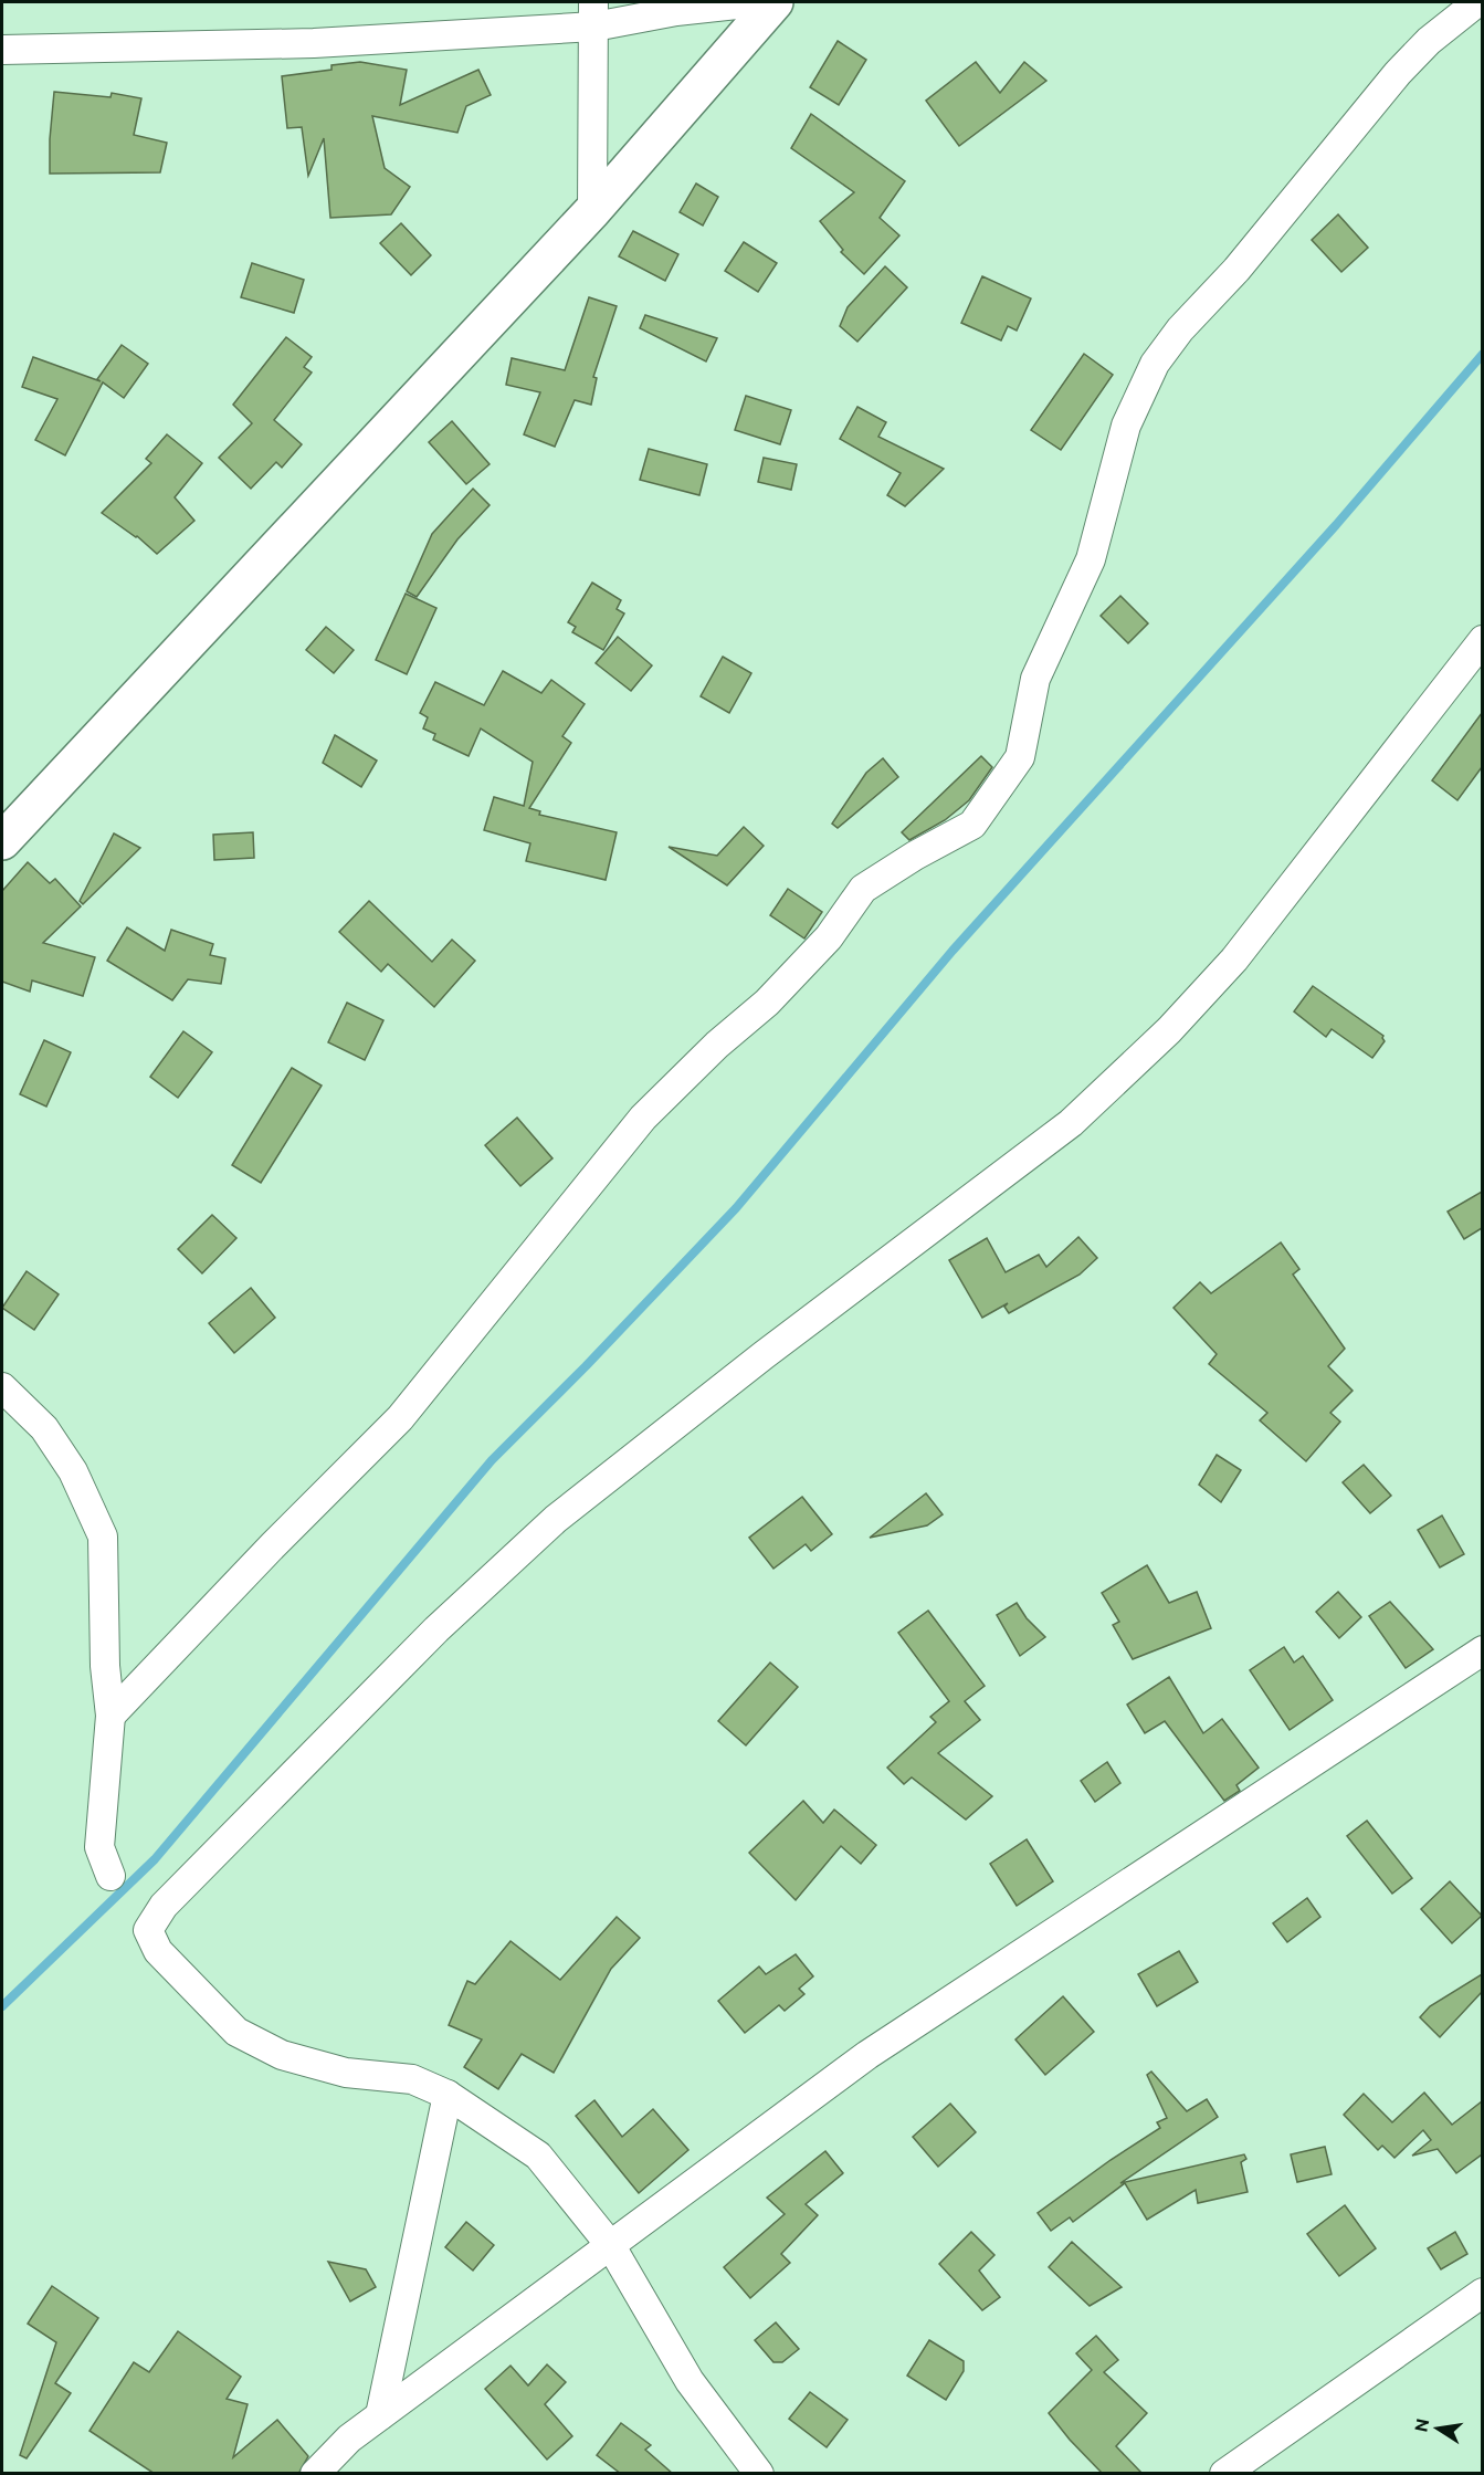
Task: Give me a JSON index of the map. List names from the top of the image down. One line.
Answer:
{"north":"left"}
